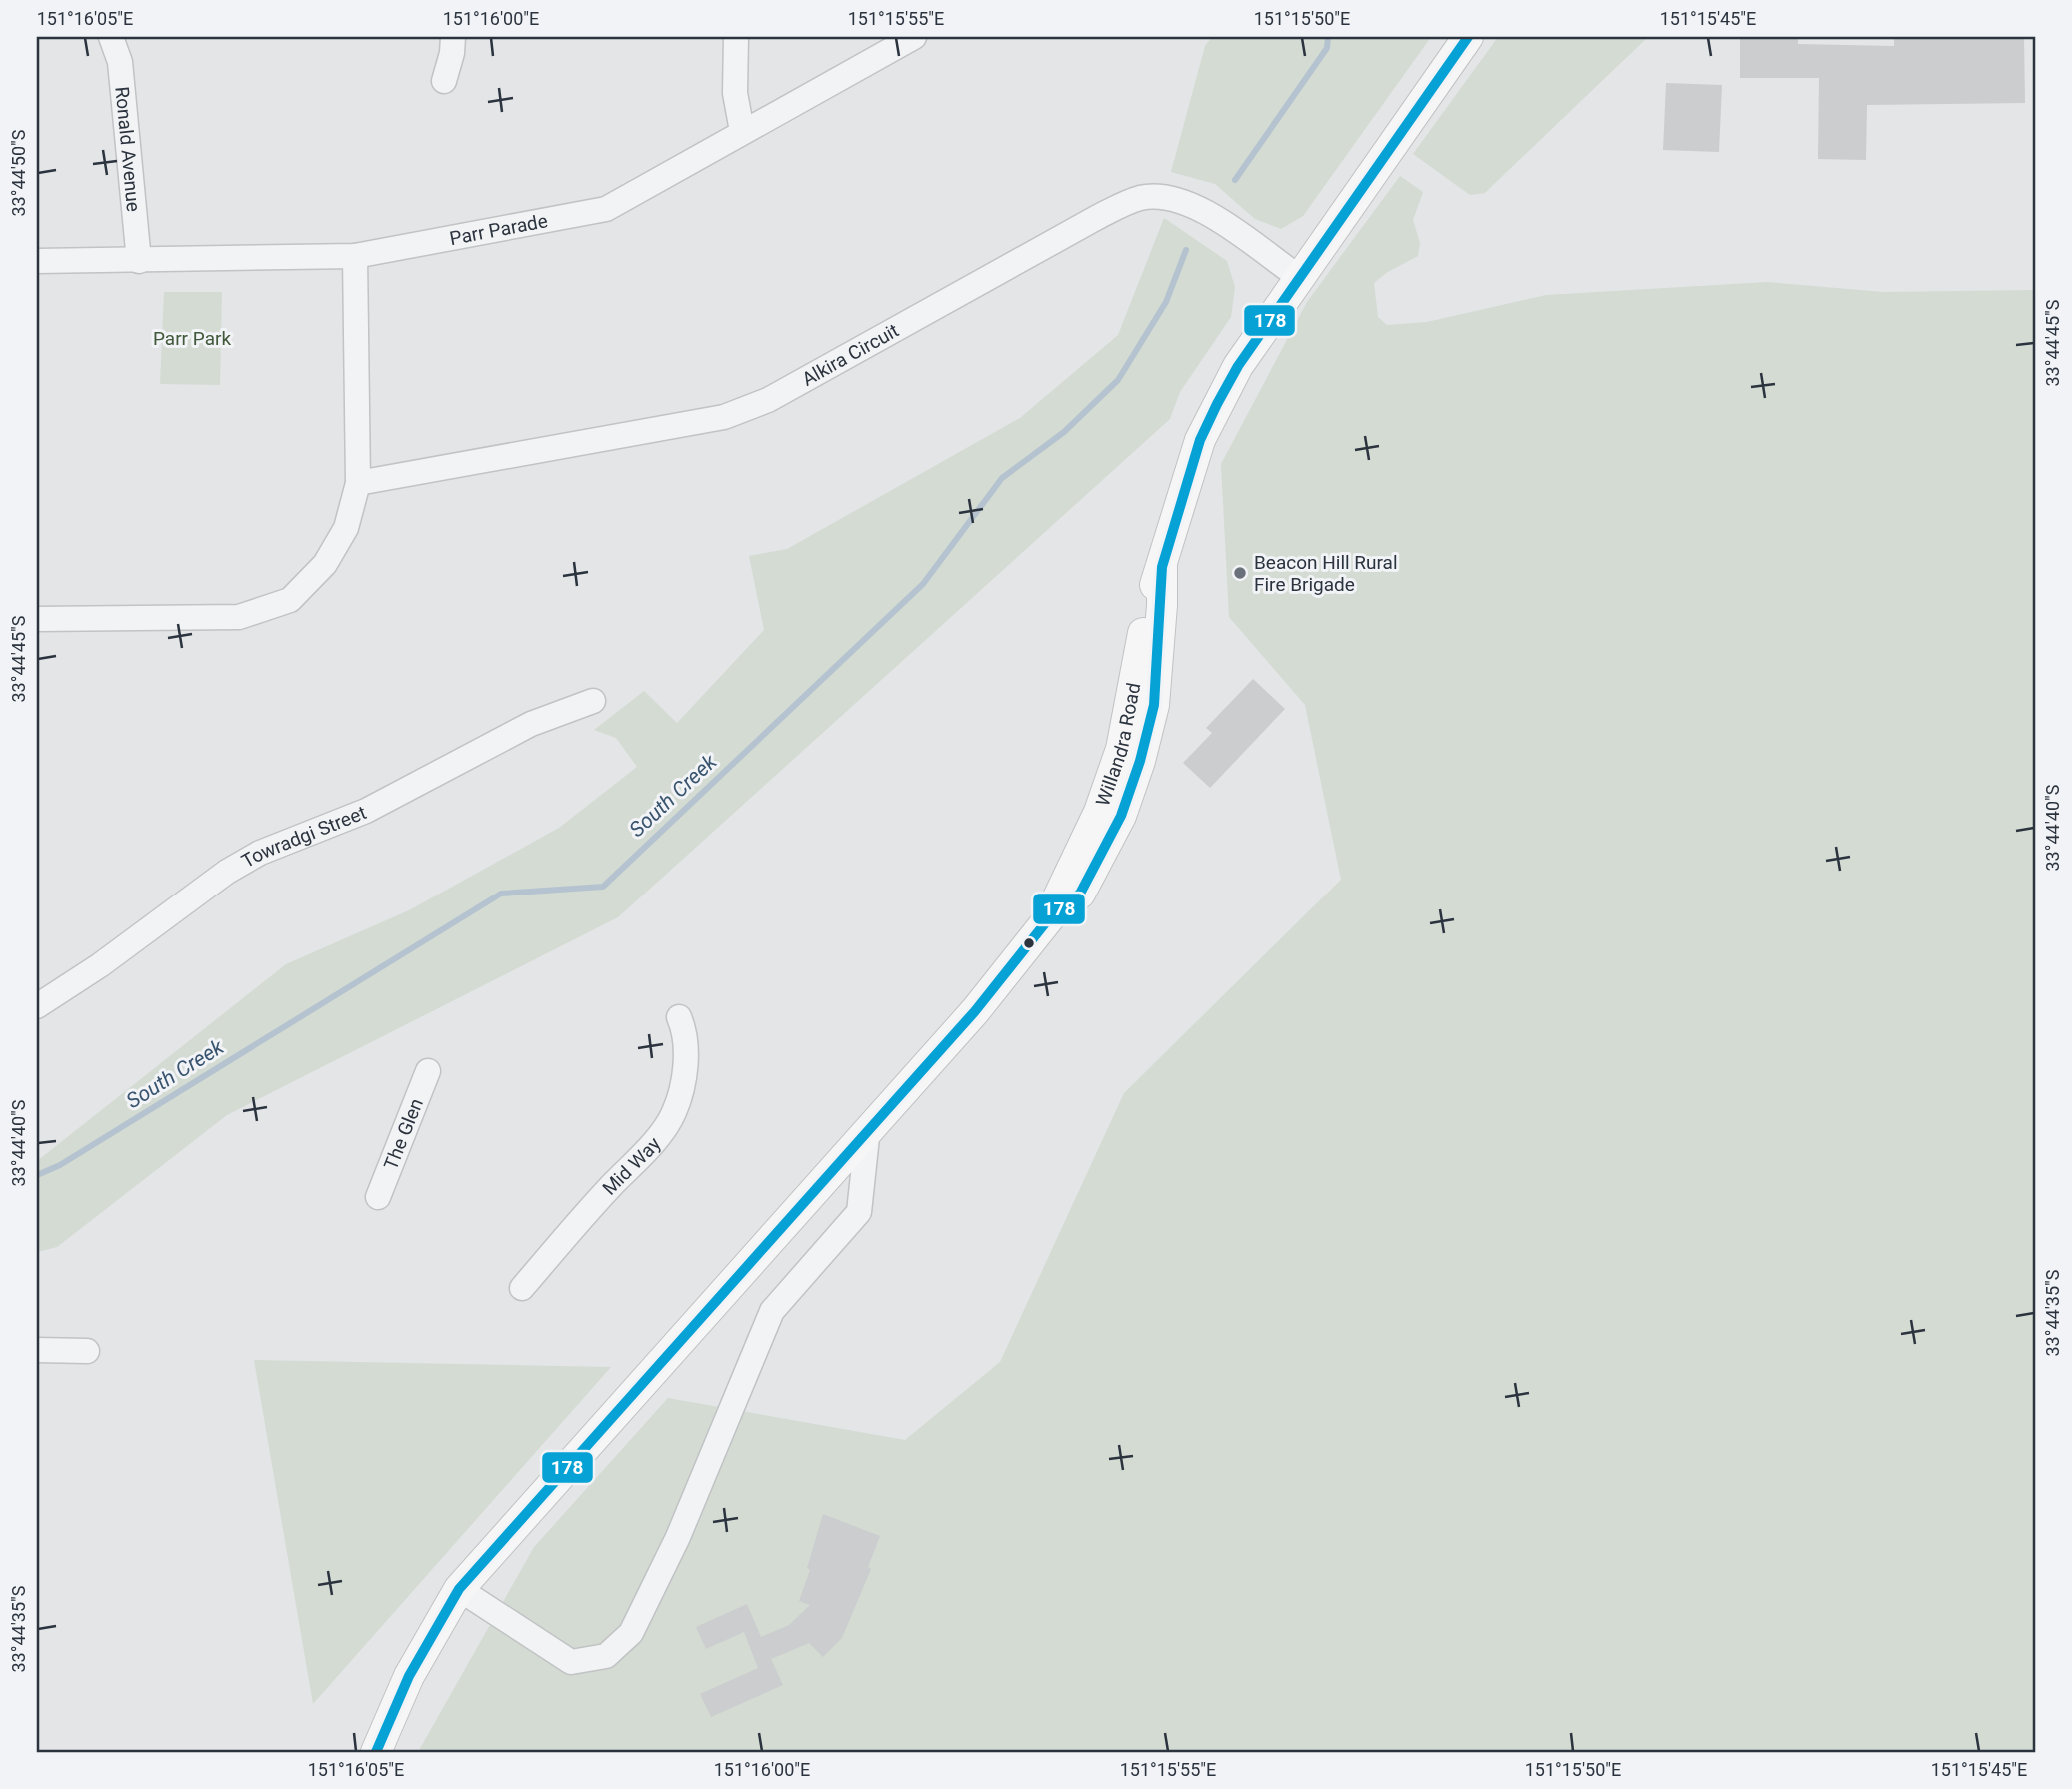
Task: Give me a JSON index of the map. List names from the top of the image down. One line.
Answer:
{"streets":{"main road":["Willandra Road"],"street":["Ronald Avenue","Parr Parade","Alkira Circuit","Towradgi Street","The Glen","Mid Way"]},"crossings":[["Ronald Avenue","Parr Parade"],["Alkira Circuit","Willandra Road"]],"water":["South Creek"],"parks":["Parr Park"],"places":["Beacon Hill Rural Fire Brigade"],"lines":["transit line 178"],"coordinates":["151°16'05\"E","151°16'00\"E","151°15'55\"E","151°15'50\"E","151°15'45\"E","33°44'50\"S","33°44'45\"S","33°44'40\"S","33°44'35\"S"]}
